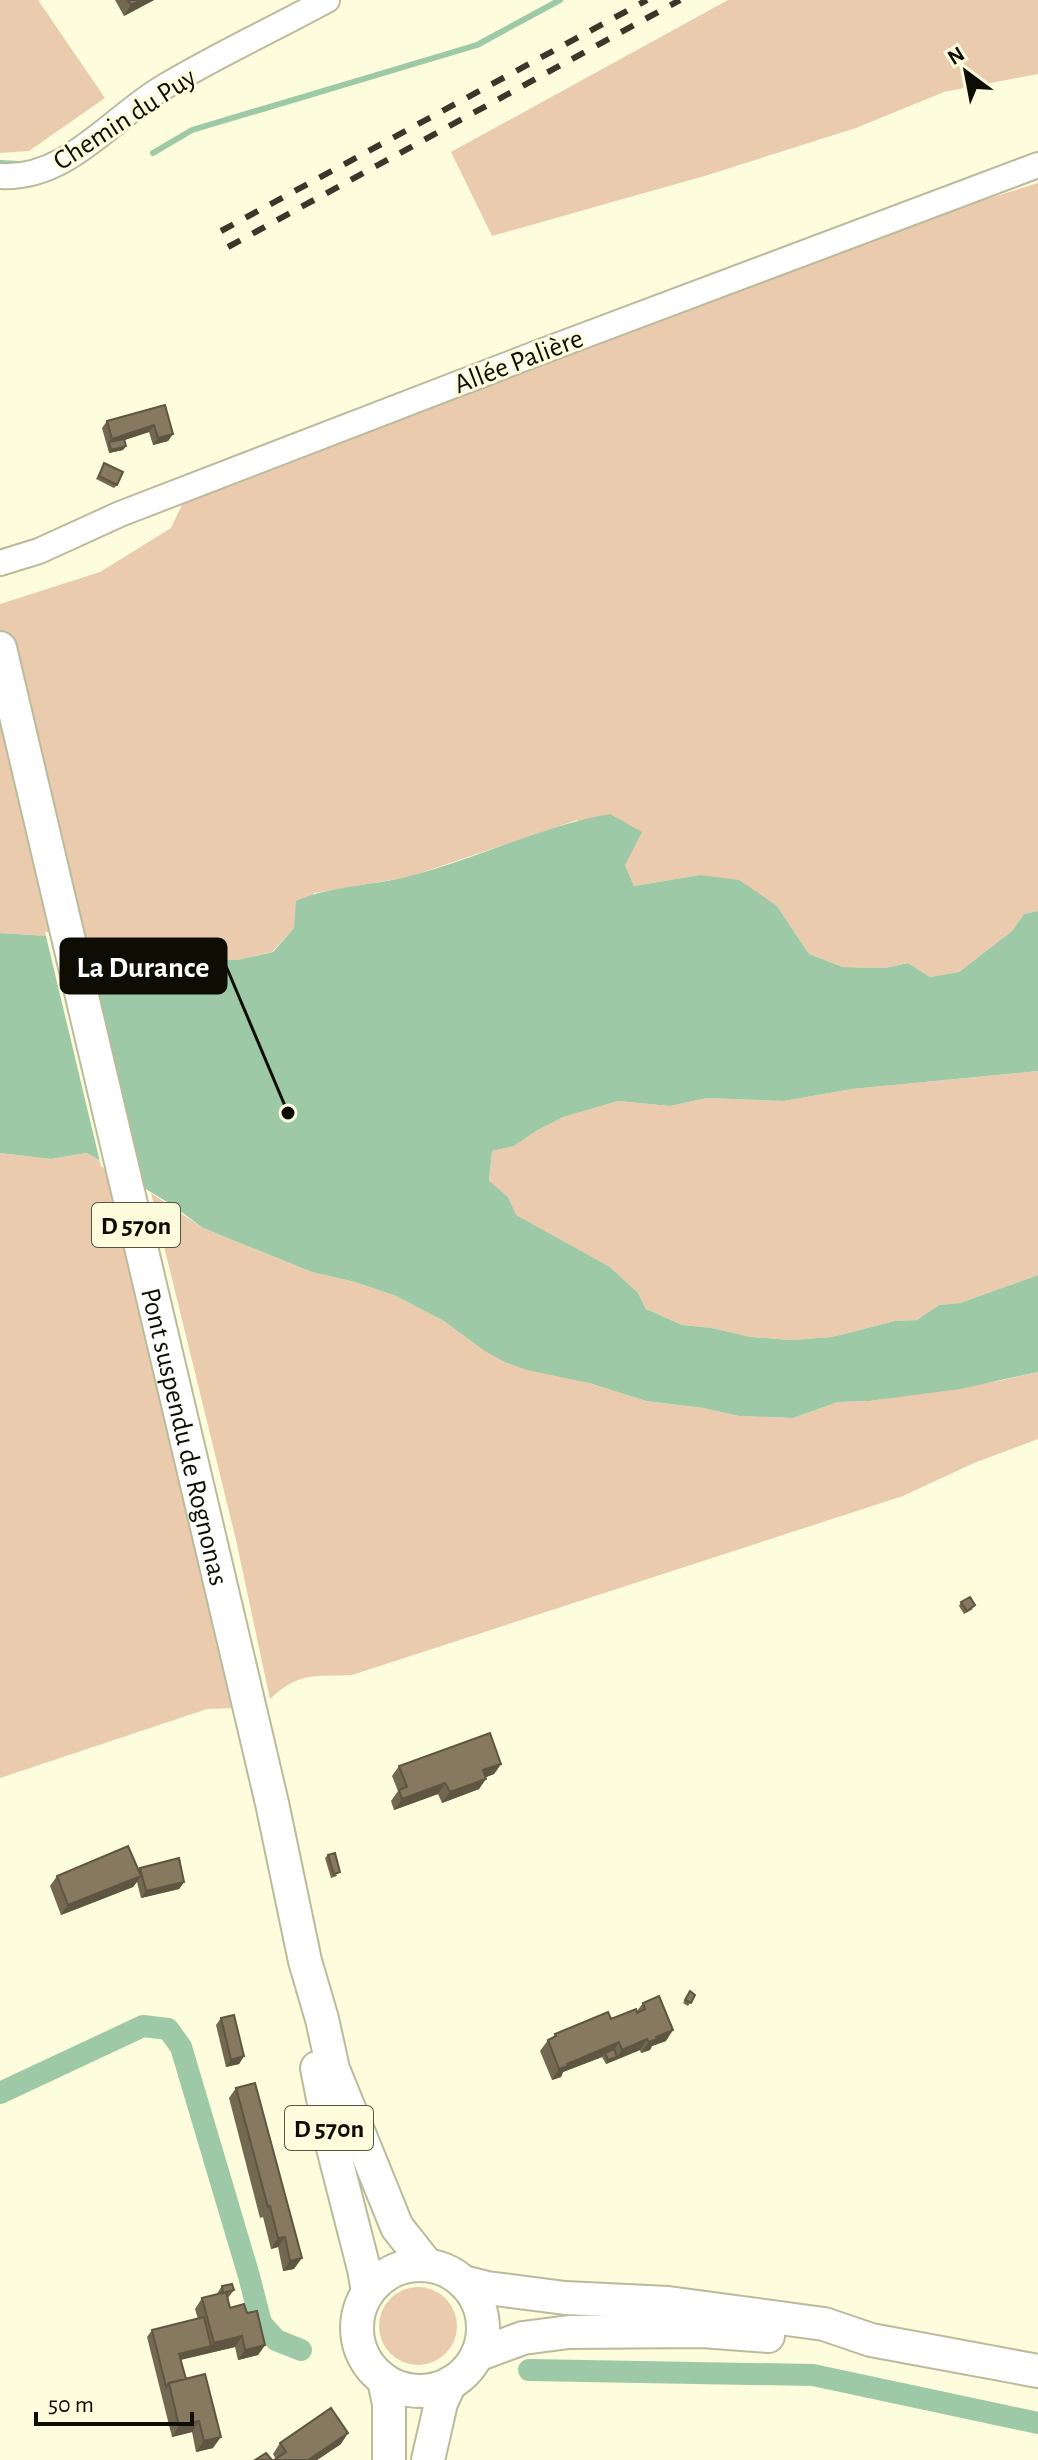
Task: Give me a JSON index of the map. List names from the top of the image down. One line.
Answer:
{"streets":{"main road":["D 570n","Pont suspendu de Rognonas"],"street":["Chemin du Puy","Allée Palière"]},"crossings":[["D 570n","Pont suspendu de Rognonas"]],"places":["La Durance"],"scale_bar":"50 m","north":"top left"}
